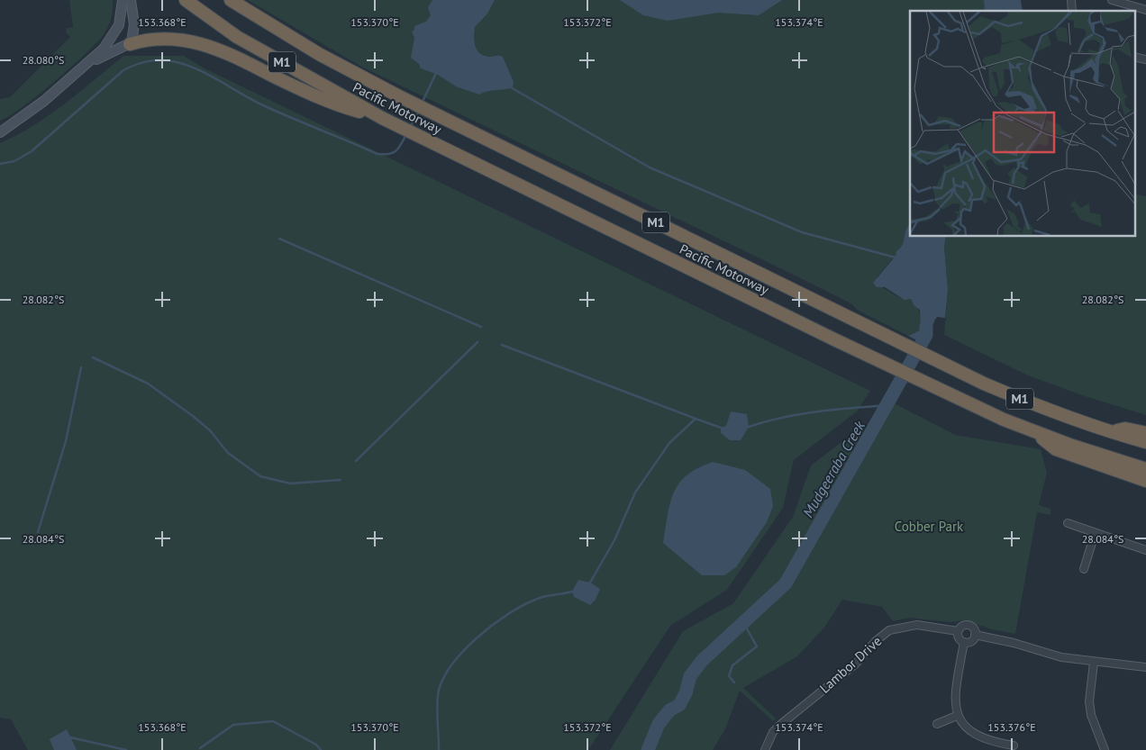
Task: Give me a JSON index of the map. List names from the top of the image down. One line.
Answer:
{"streets":{"highway":["M1","Pacific Motorway"],"street":["Lambor Drive"]},"water":["Mudgeeraba Creek"],"parks":["Cobber Park"],"coordinates":["153.368°E","153.370°E","153.372°E","153.374°E","28.080°S","28.082°S","28.084°S","153.376°E"]}
